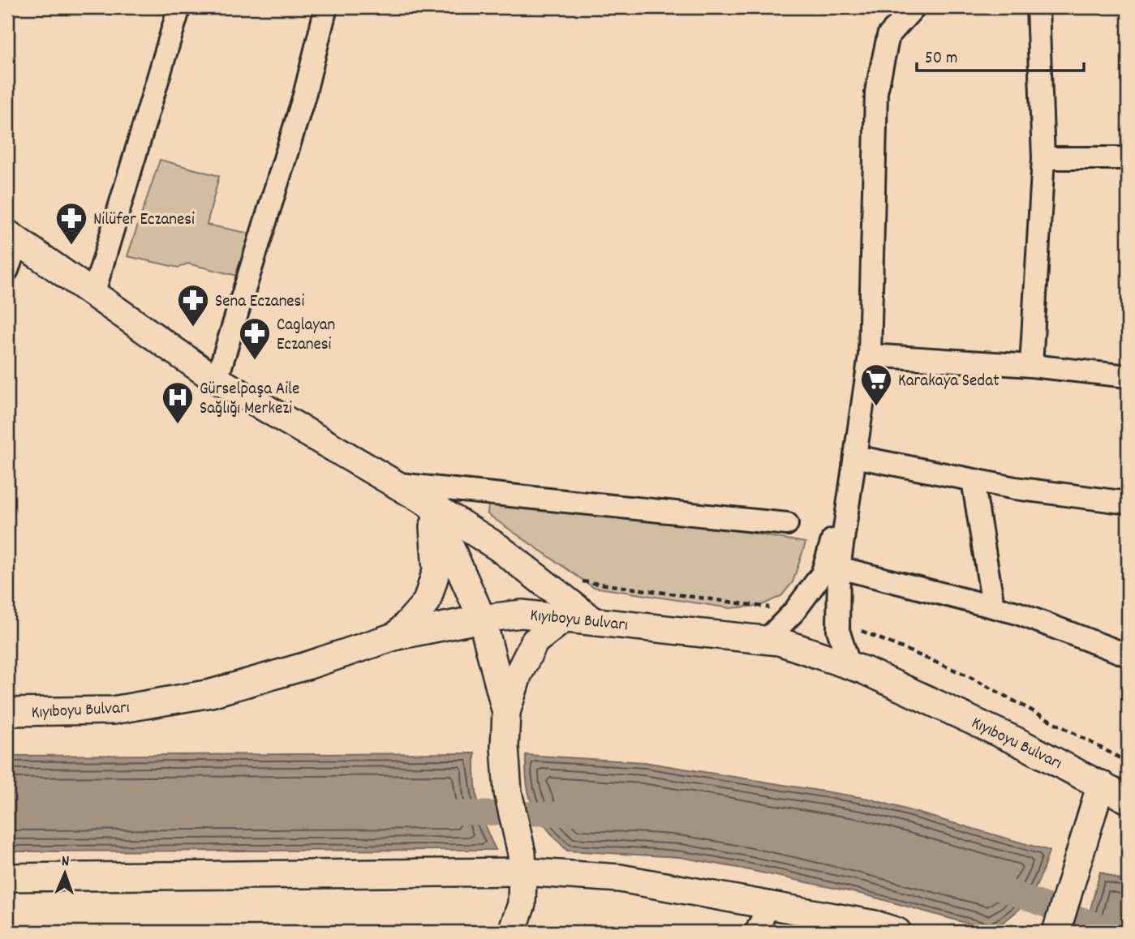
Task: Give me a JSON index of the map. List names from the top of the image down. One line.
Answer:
{"streets":{"main road":["Kıyıboyu Bulvarı"]},"places":{"pharmacy":["Nilüfer Eczanesi","Sena Eczanesi","Caglayan Eczanesi"],"supermarket":["Karakaya Sedat"],"hospital":["Gürselpaşa Aile Sağlığı Merkezi"]},"scale_bar":"50 m","north":"top"}
